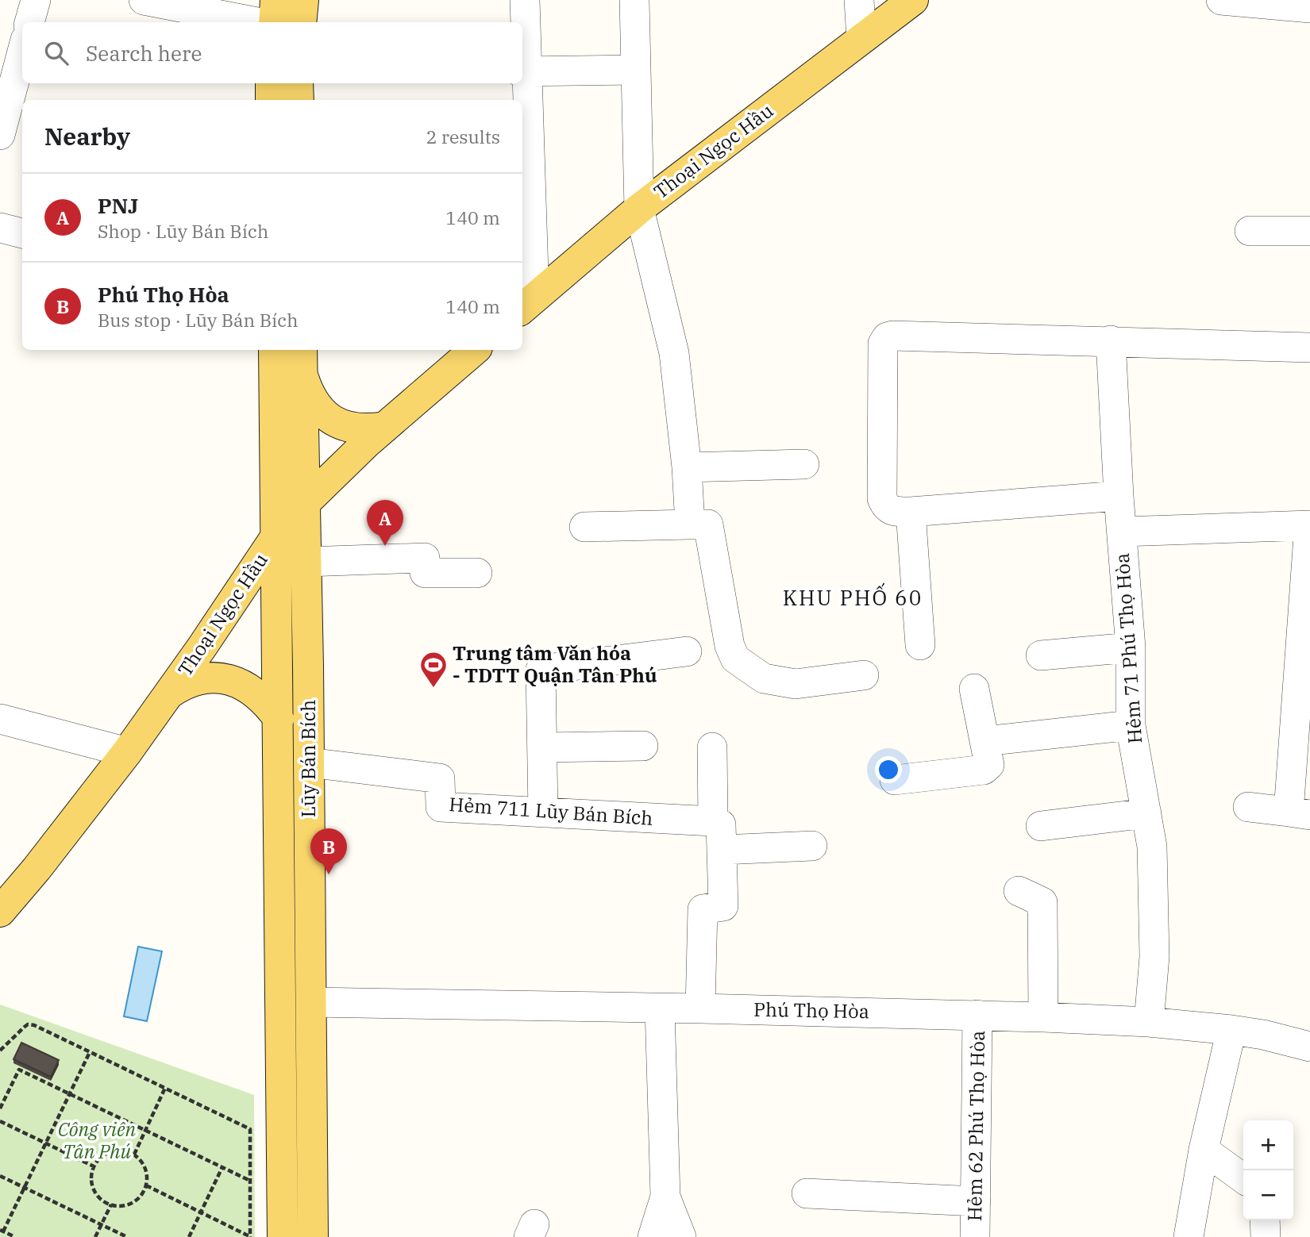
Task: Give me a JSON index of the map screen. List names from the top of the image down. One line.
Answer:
{"streets":{"main road":["Thoại Ngọc Hầu","Lũy Bán Bích"],"street":["Hẻm 71 Phú Thọ Hòa","Hẻm 711 Lũy Bán Bích","Phú Thọ Hòa","Hẻm 62 Phú Thọ Hòa"]},"crossings":[["Thoại Ngọc Hầu","Lũy Bán Bích"],["Hẻm 71 Phú Thọ Hòa","Phú Thọ Hòa"],["Lũy Bán Bích","Hẻm 711 Lũy Bán Bích"],["Lũy Bán Bích","Phú Thọ Hòa"],["Phú Thọ Hòa","Hẻm 62 Phú Thọ Hòa"]],"districts":["KHU PHỐ 60"],"parks":["Công viên Tân Phú"],"places":{"sports":["Trung tâm Văn hóa - TDTT Quận Tân Phú"]},"page":{"search":"Search here","heading":["Nearby","2 results"],"list":[{"mark":"A","name":"PNJ","note":"Shop · Lũy Bán Bích","value":"140 m"},{"mark":"B","name":"Phú Thọ Hòa","note":"Bus stop · Lũy Bán Bích","value":"140 m"}],"pins":["A","B"],"map_buttons":["+","−"]}}
